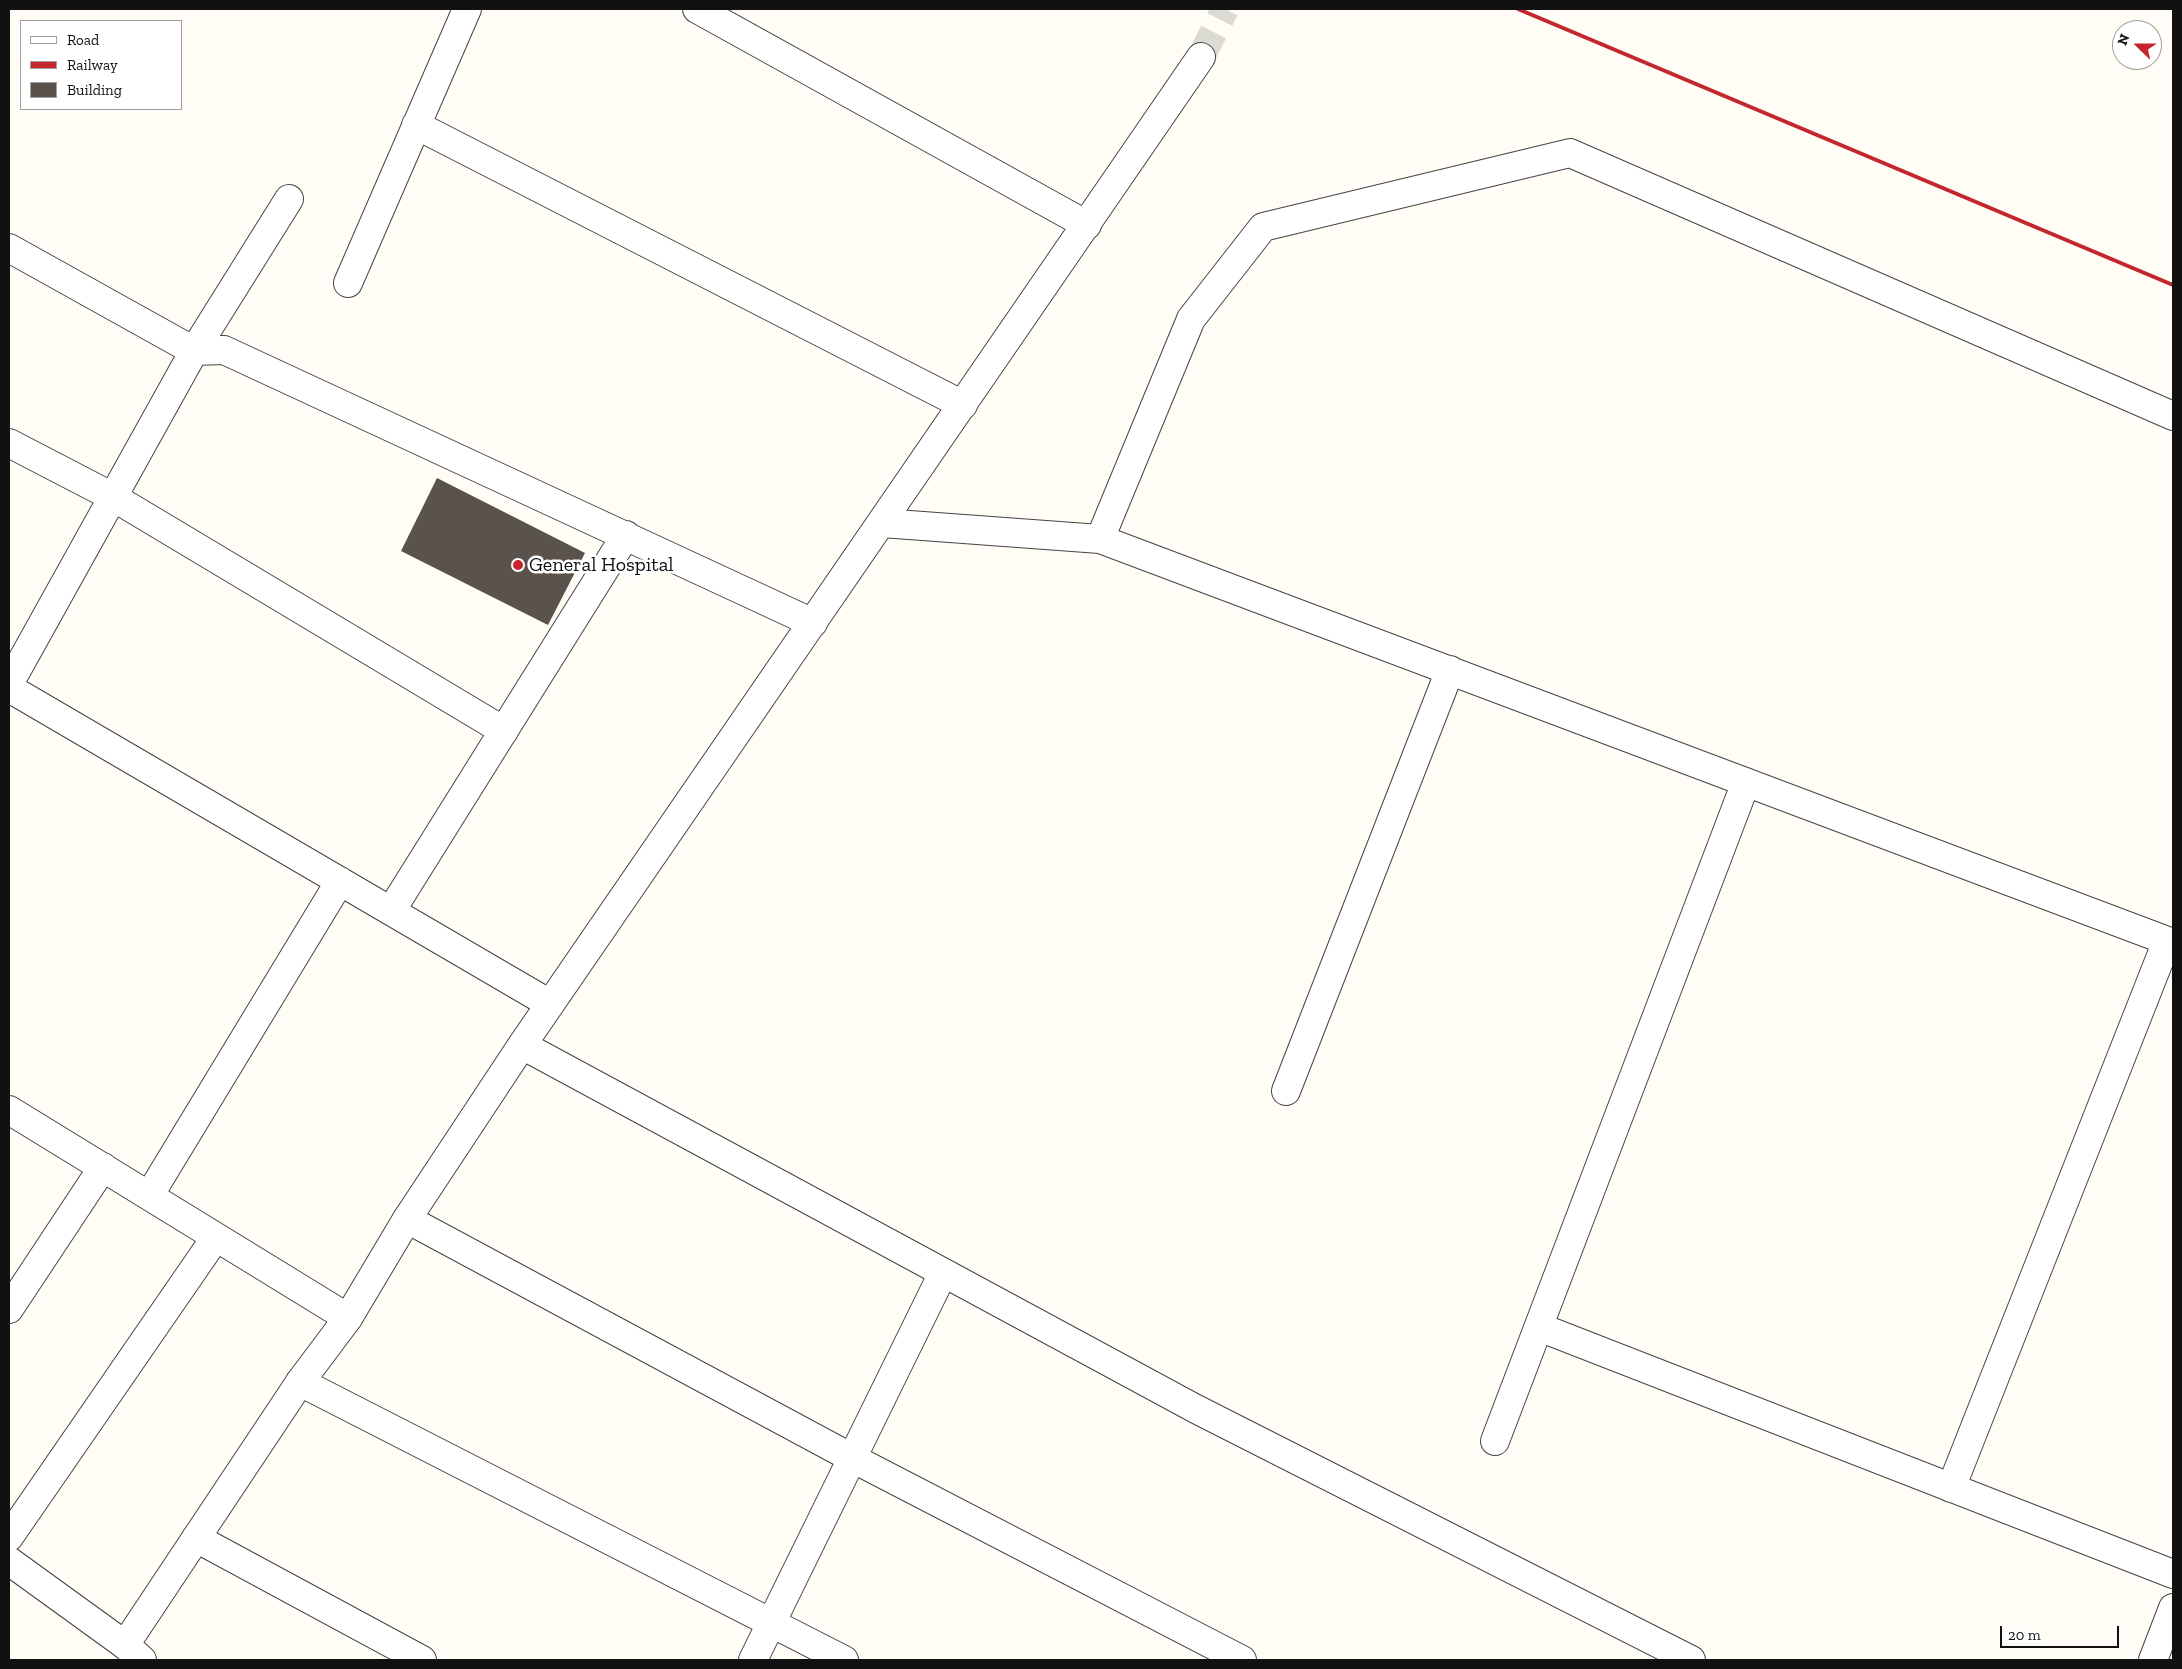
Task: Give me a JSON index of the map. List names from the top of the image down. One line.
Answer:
{"places":["General Hospital"],"legend":["Road","Railway","Building"],"scale_bar":"20 m","north":"left"}
